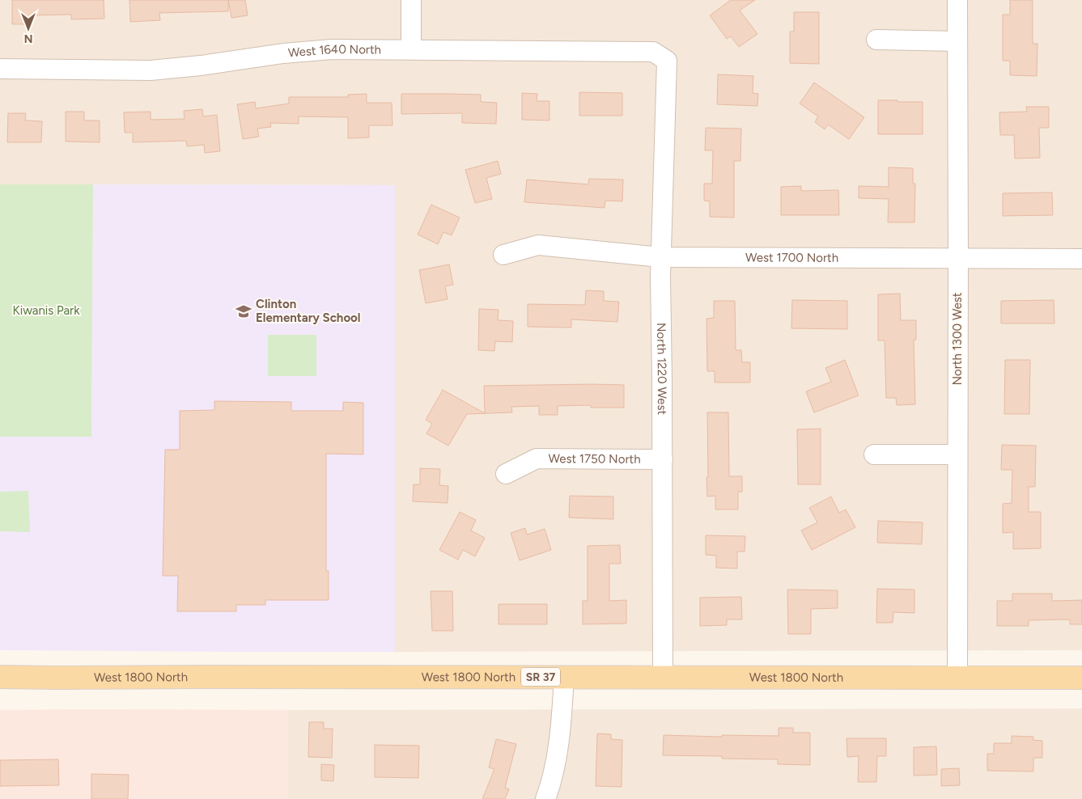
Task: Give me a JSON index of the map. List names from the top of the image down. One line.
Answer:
{"streets":{"main road":["West 1800 North","SR 37"],"street":["West 1640 North","West 1700 North","North 1300 West","North 1220 West","West 1750 North"]},"crossings":[["West 1640 North","North 1220 West"],["West 1700 North","North 1300 West"],["West 1700 North","North 1220 West"],["North 1300 West","West 1800 North"],["North 1220 West","West 1750 North"],["North 1220 West","West 1800 North"]],"parks":["Kiwanis Park"],"places":{"school or university":["Clinton Elementary School"]},"north":"bottom"}
